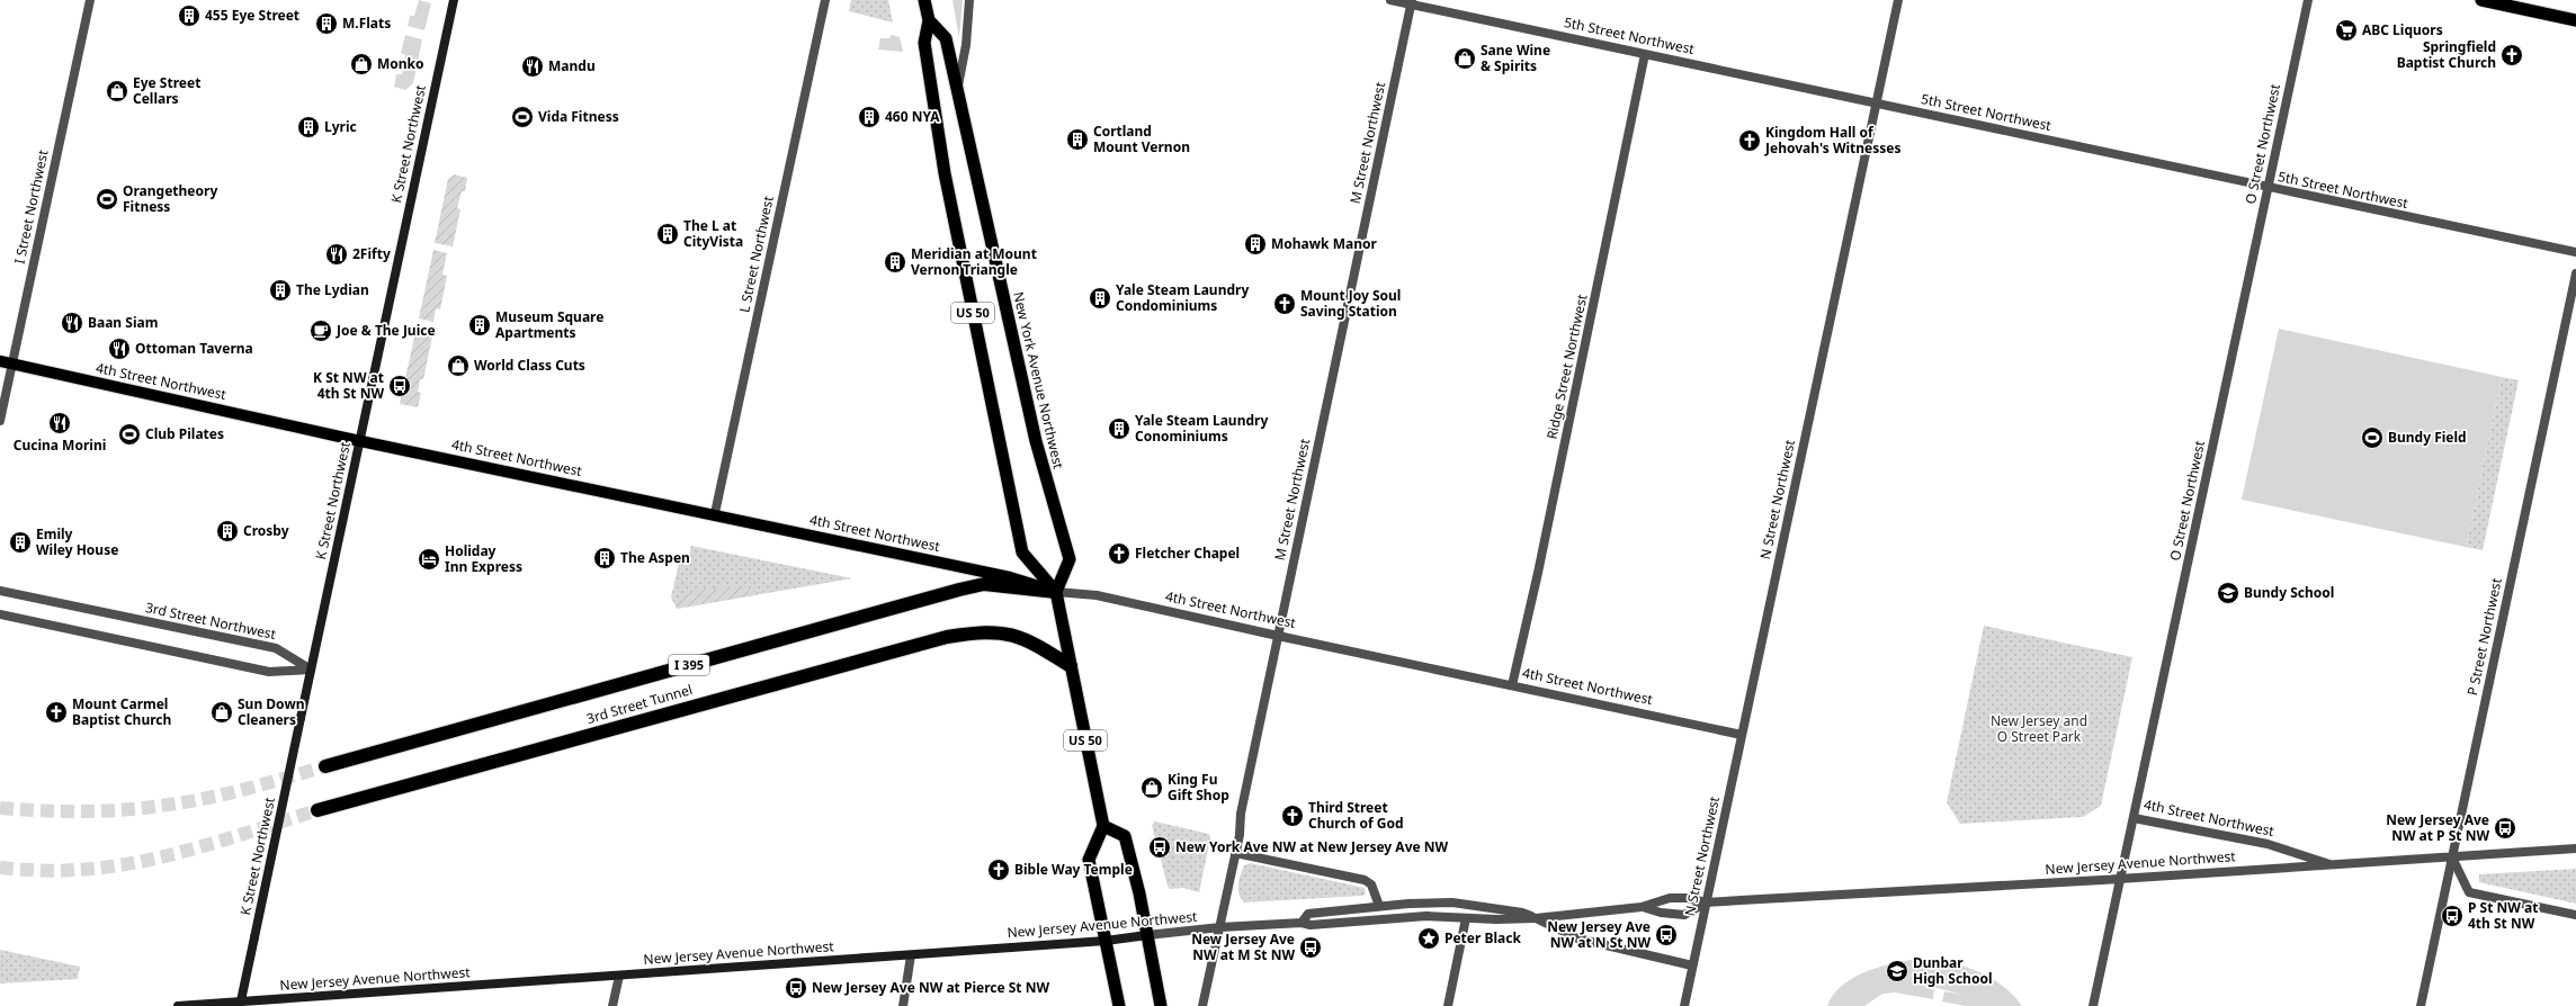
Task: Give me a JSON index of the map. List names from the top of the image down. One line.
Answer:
{"streets":{"highway":["US 50","New York Avenue Northwest","I 395","3rd Street Tunnel"],"main road":["K Street Northwest","4th Street Northwest","New Jersey Avenue Northwest"],"street":["5th Street Northwest","M Street Northwest","O Street Northwest","I Street Northwest","L Street Northwest","Ridge Street Northwest","N Street Northwest","3rd Street Northwest","P Street Northwest"]},"crossings":[["5th Street Northwest","M Street Northwest"],["5th Street Northwest","O Street Northwest"],["5th Street Northwest","Ridge Street Northwest"],["5th Street Northwest","N Street Northwest"],["M Street Northwest","4th Street Northwest"],["M Street Northwest","New Jersey Avenue Northwest"],["K Street Northwest","4th Street Northwest"],["K Street Northwest","3rd Street Northwest"],["K Street Northwest","New Jersey Avenue Northwest"],["O Street Northwest","4th Street Northwest"],["O Street Northwest","New Jersey Avenue Northwest"],["I Street Northwest","4th Street Northwest"],["L Street Northwest","4th Street Northwest"],["US 50","New York Avenue Northwest"],["US 50","4th Street Northwest"],["US 50","3rd Street Tunnel"],["Ridge Street Northwest","4th Street Northwest"],["New York Avenue Northwest","4th Street Northwest"],["New York Avenue Northwest","3rd Street Tunnel"],["4th Street Northwest","N Street Northwest"],["4th Street Northwest","3rd Street Tunnel"],["4th Street Northwest","New Jersey Avenue Northwest"],["N Street Northwest","New Jersey Avenue Northwest"],["P Street Northwest","New Jersey Avenue Northwest"]],"parks":["New Jersey and O Street Park"],"places":{"building":["455 Eye Street","M.Flats","460 NYA","Lyric","Cortland Mount Vernon","The L at CityVista","Mohawk Manor","Meridian at Mount Vernon Triangle","The Lydian","Yale Steam Laundry Condominiums","Museum Square Apartments","Yale Steam Laundry Conominiums","Crosby","Emily Wiley House","The Aspen"],"supermarket":["ABC Liquors"],"church":["Springfield Baptist Church","Kingdom Hall of Jehovah's Witnesses","Mount Joy Soul Saving Station","Fletcher Chapel","Mount Carmel Baptist Church","Third Street Church of God","Bible Way Temple"],"shop":["Sane Wine & Spirits","Monko","Eye Street Cellars","World Class Cuts","Sun Down Cleaners","King Fu Gift Shop"],"restaurant":["Mandu","2Fifty","Baan Siam","Ottoman Taverna","Cucina Morini"],"sports":["Vida Fitness","Orangetheory Fitness","Club Pilates","Bundy Field"],"cafe":["Joe & The Juice"],"bus stop":["K St NW at 4th St NW","New Jersey Ave NW at P St NW","New York Ave NW at New Jersey Ave NW","P St NW at 4th St NW","New Jersey Ave NW at N St NW","New Jersey Ave NW at M St NW","New Jersey Ave NW at Pierce St NW"],"hotel":["Holiday Inn Express"],"school or university":["Bundy School","Dunbar High School"],"place":["Peter Black"]}}
